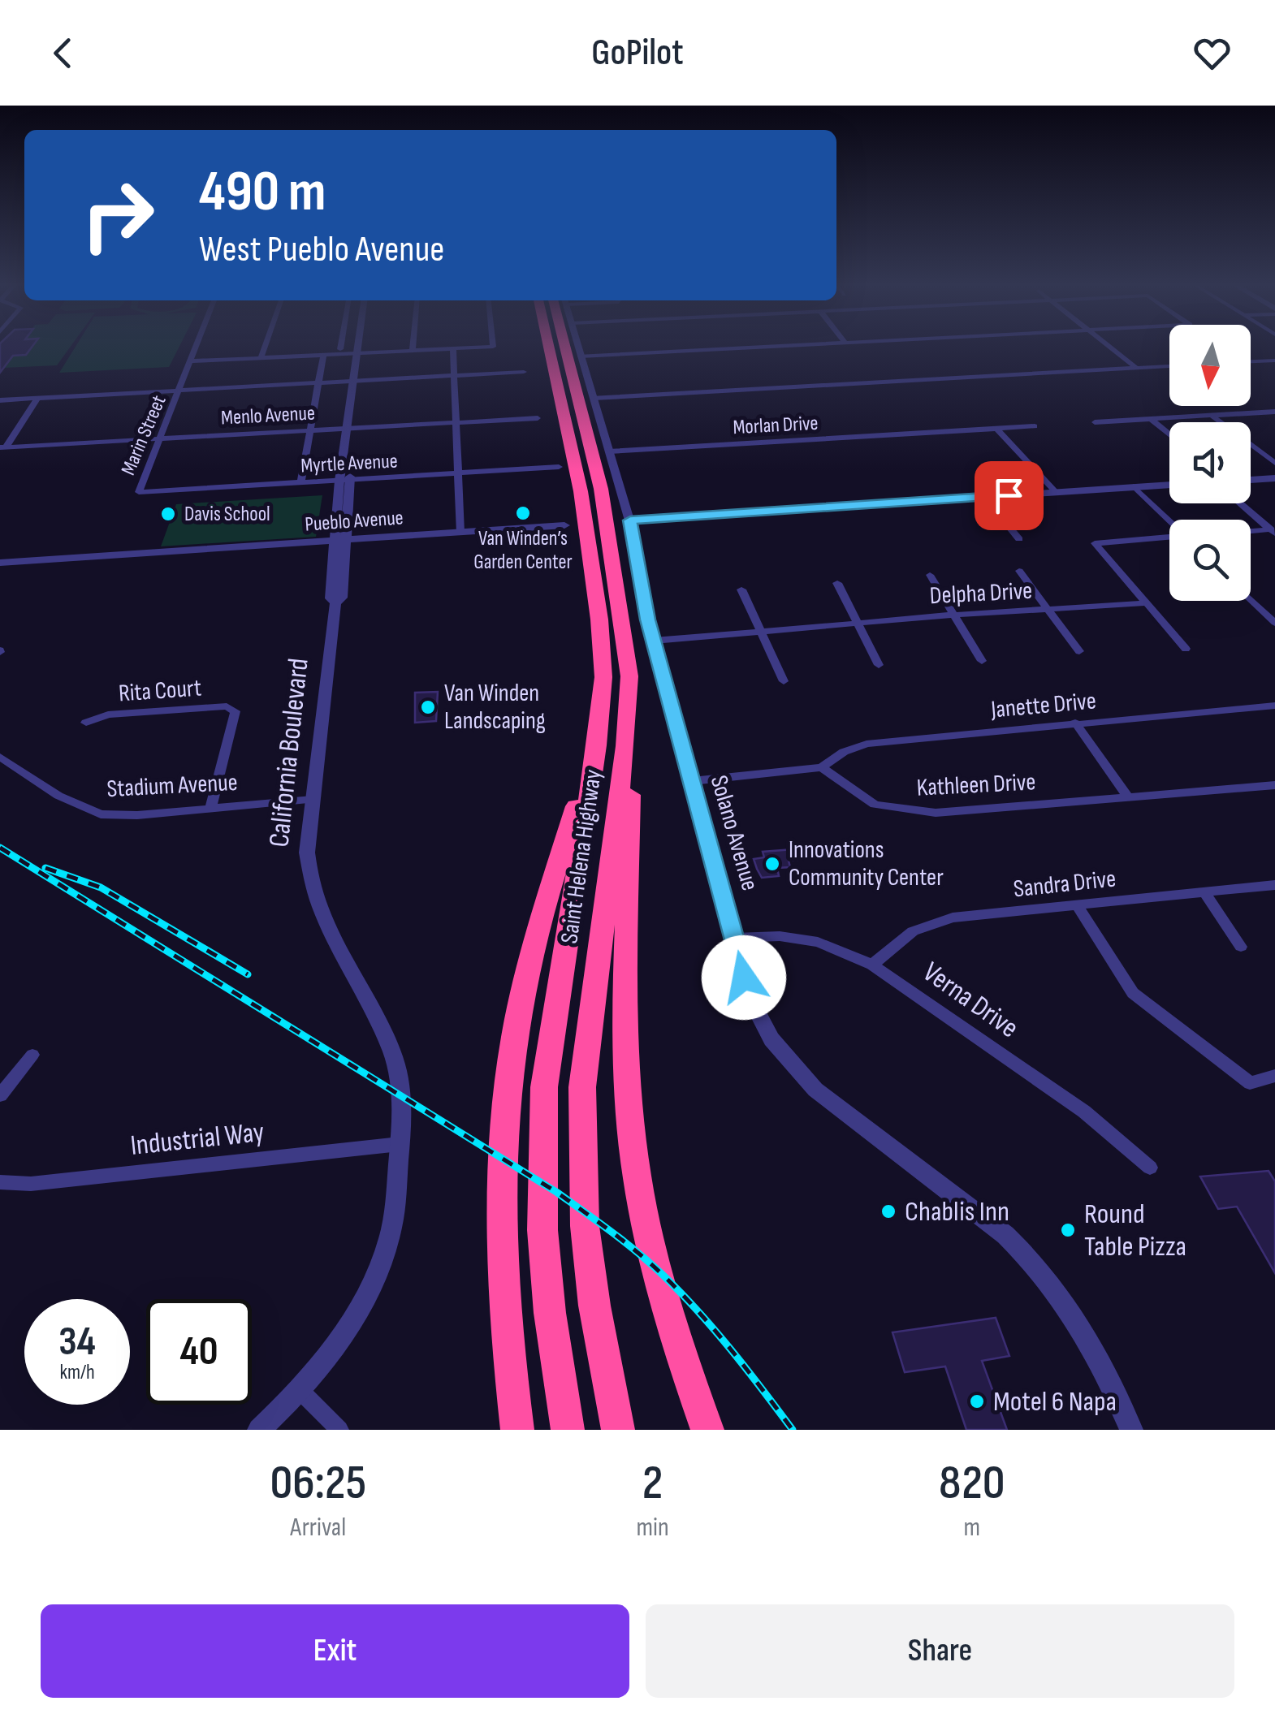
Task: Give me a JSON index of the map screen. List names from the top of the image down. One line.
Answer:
{"streets":{"highway":["Saint Helena Highway"],"street":["Menlo Avenue","Morlan Drive","Marin Street","Myrtle Avenue","Pueblo Avenue","Delpha Drive","Rita Court","Janette Drive","California Boulevard","Kathleen Drive","Stadium Avenue","Solano Avenue","Sandra Drive","Verna Drive","Industrial Way"]},"crossings":[["Menlo Avenue","Marin Street"],["Menlo Avenue","California Boulevard"],["Morlan Drive","Solano Avenue"],["Marin Street","Myrtle Avenue"],["Myrtle Avenue","California Boulevard"],["Pueblo Avenue","California Boulevard"],["Delpha Drive","Solano Avenue"],["Rita Court","Stadium Avenue"],["Janette Drive","Kathleen Drive"],["California Boulevard","Stadium Avenue"],["California Boulevard","Industrial Way"],["Solano Avenue","Verna Drive"],["Sandra Drive","Verna Drive"]],"places":["Van Winden’s Garden Center","Davis School","Van Winden Landscaping","Innovations Community Center","Chablis Inn","Round Table Pizza","Motel 6 Napa"],"north":"bottom","page":{"header":"GoPilot","turn":["490 m","West Pueblo Avenue"],"speed":"34 km/h","limit":"40","eta":["06:25","Arrival","2","min","820","m"],"buttons":["Exit","Share"]}}
